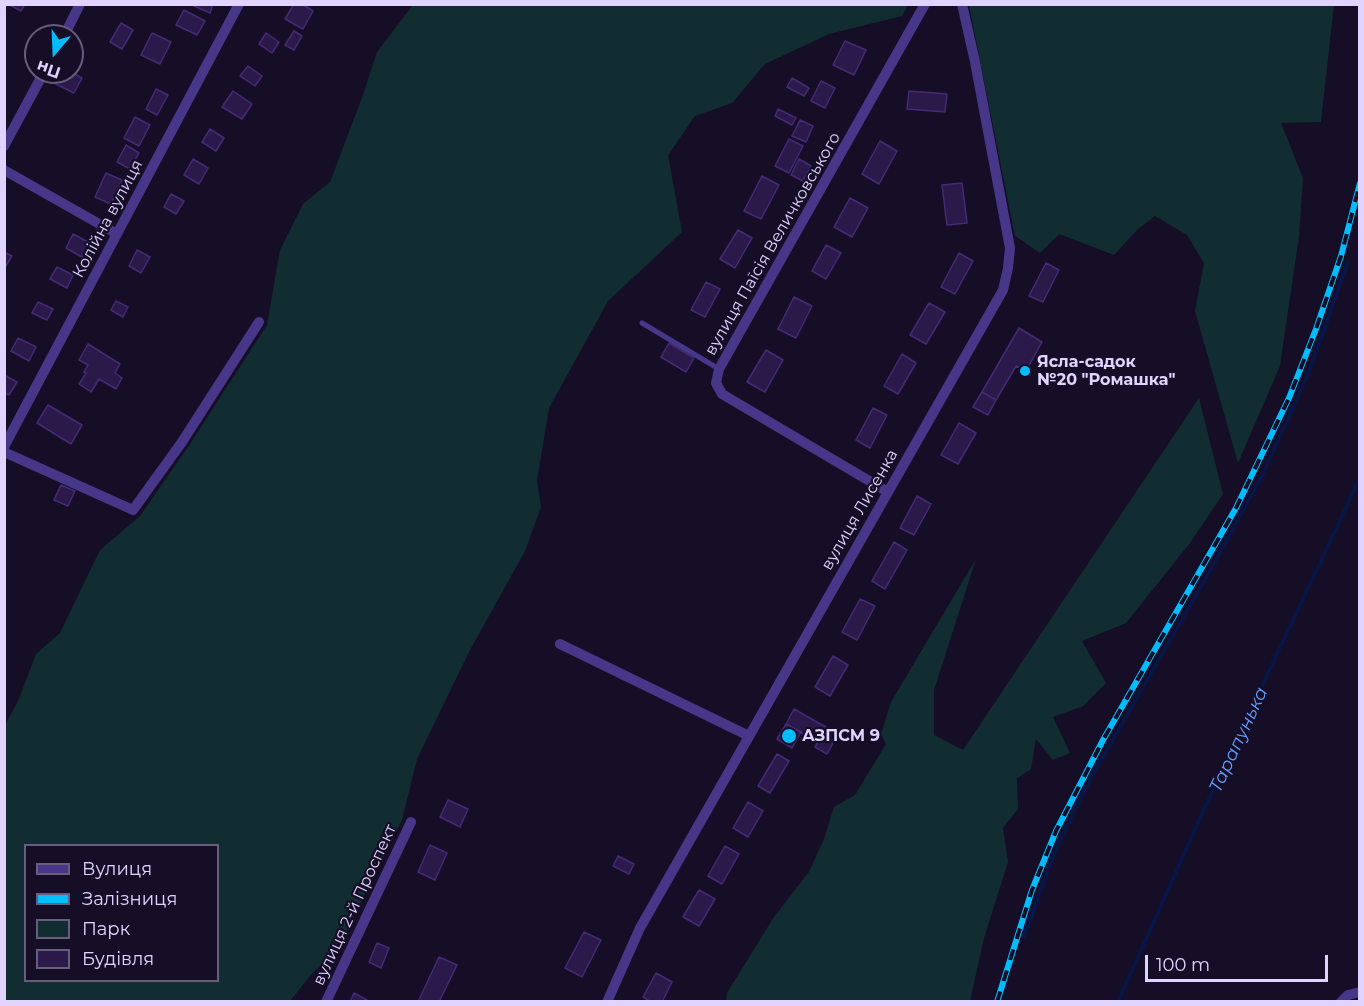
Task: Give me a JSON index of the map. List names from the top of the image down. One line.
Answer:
{"streets":{"street":["Колійна вулиця","вулиця Паїсія Величковського","вулиця Лисенка","вулиця 2-й Проспект"]},"crossings":[["вулиця Паїсія Величковського","вулиця Лисенка"]],"water":["Тарапунька"],"places":["Ясла-садок №20 \"Ромашка\"","АЗПСМ 9"],"legend":["Вулиця","Залізниця","Парк","Будівля"],"scale_bar":"100 m","north":"bottom"}
